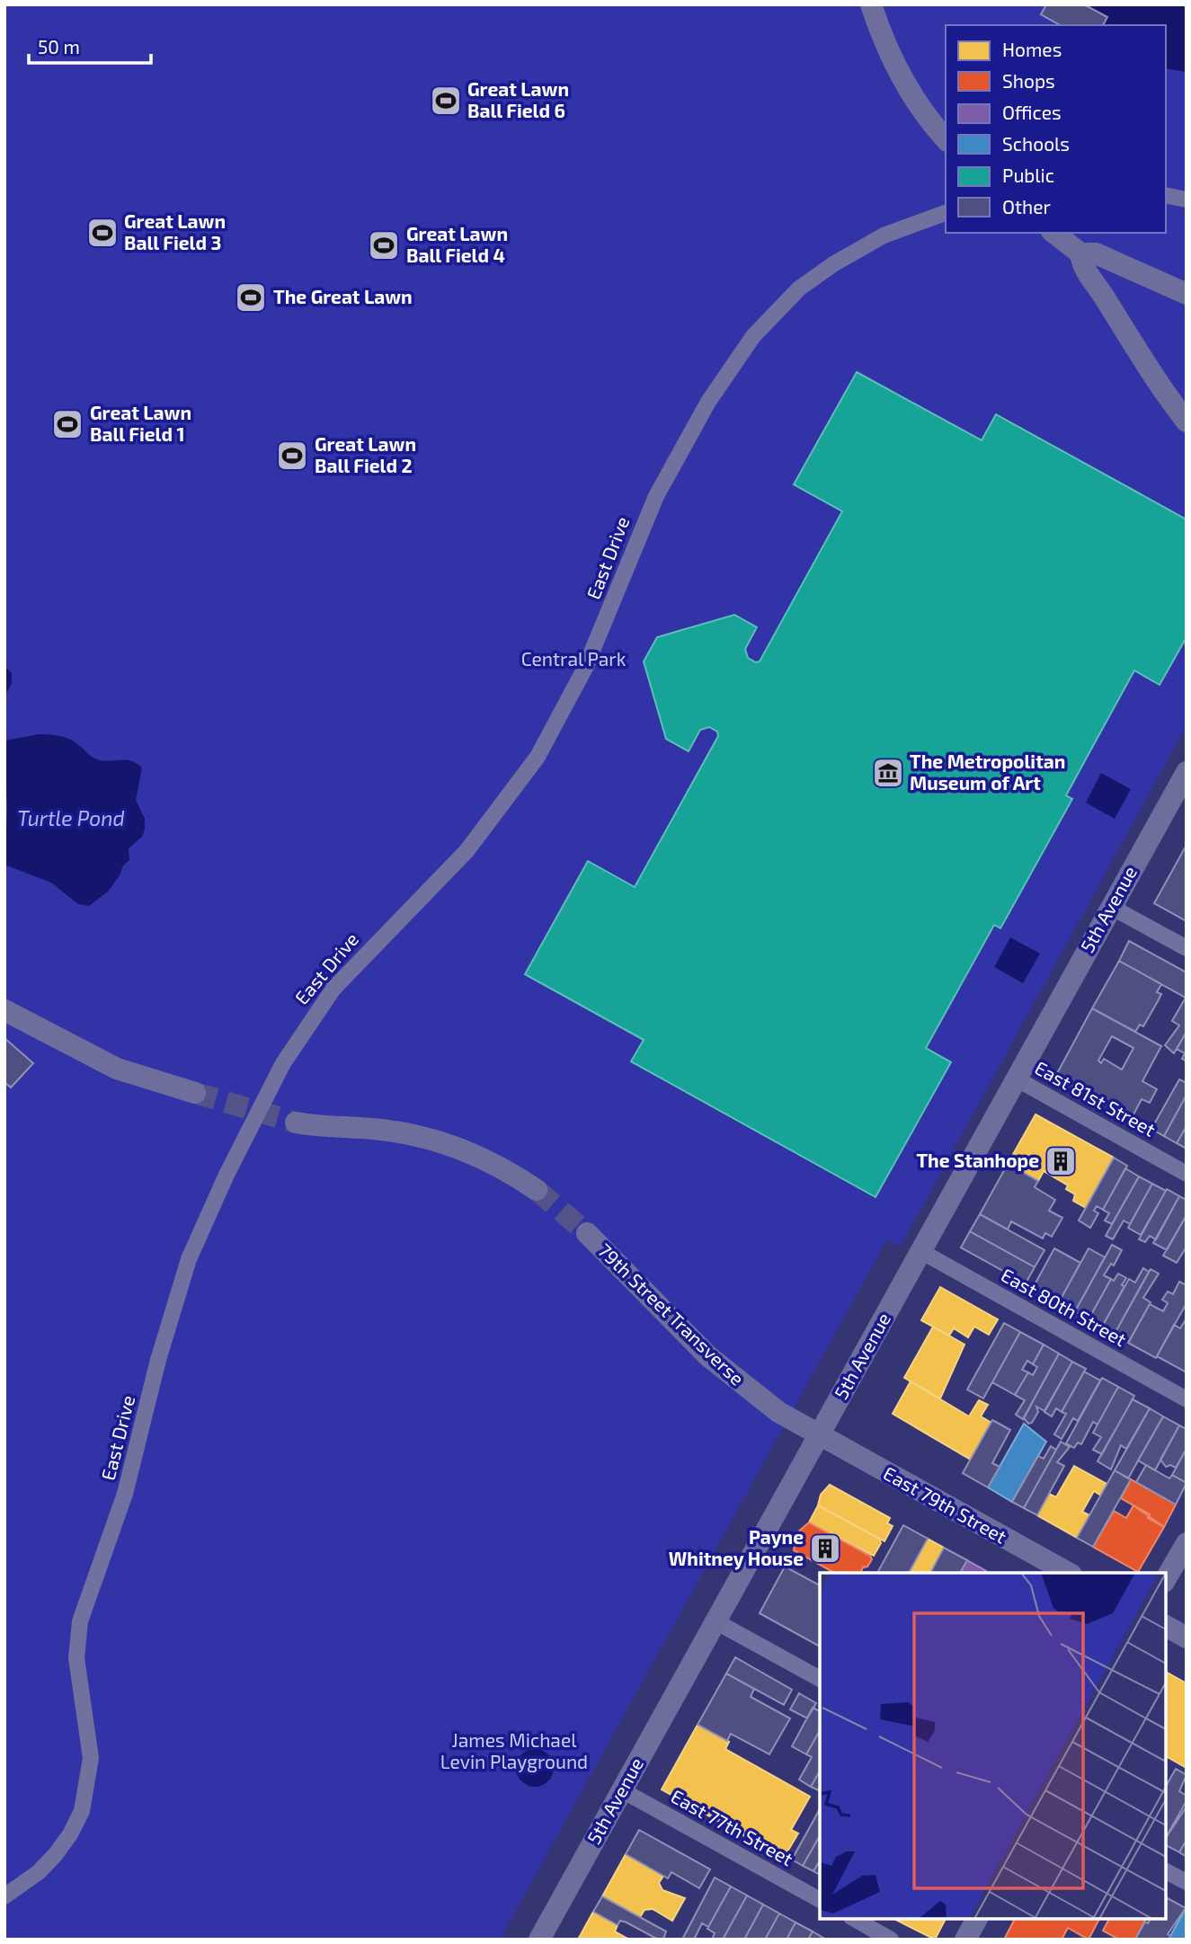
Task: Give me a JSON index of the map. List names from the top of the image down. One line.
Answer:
{"streets":{"main road":["5th Avenue","79th Street Transverse","East 79th Street"],"street":["East Drive","East 81st Street","East 80th Street","East 77th Street"]},"crossings":[["5th Avenue","East 81st Street"],["5th Avenue","East 80th Street"],["5th Avenue","79th Street Transverse"],["5th Avenue","East 79th Street"],["5th Avenue","East 77th Street"],["79th Street Transverse","East 79th Street"]],"water":["Turtle Pond"],"parks":["Central Park","James Michael Levin Playground"],"places":{"sports":["Great Lawn Ball Field 6","Great Lawn Ball Field 3","Great Lawn Ball Field 4","The Great Lawn","Great Lawn Ball Field 1","Great Lawn Ball Field 2"],"museum":["The Metropolitan Museum of Art"],"building":["The Stanhope","Payne Whitney House"]},"legend":["Homes","Shops","Offices","Schools","Public","Other"],"scale_bar":"50 m"}
